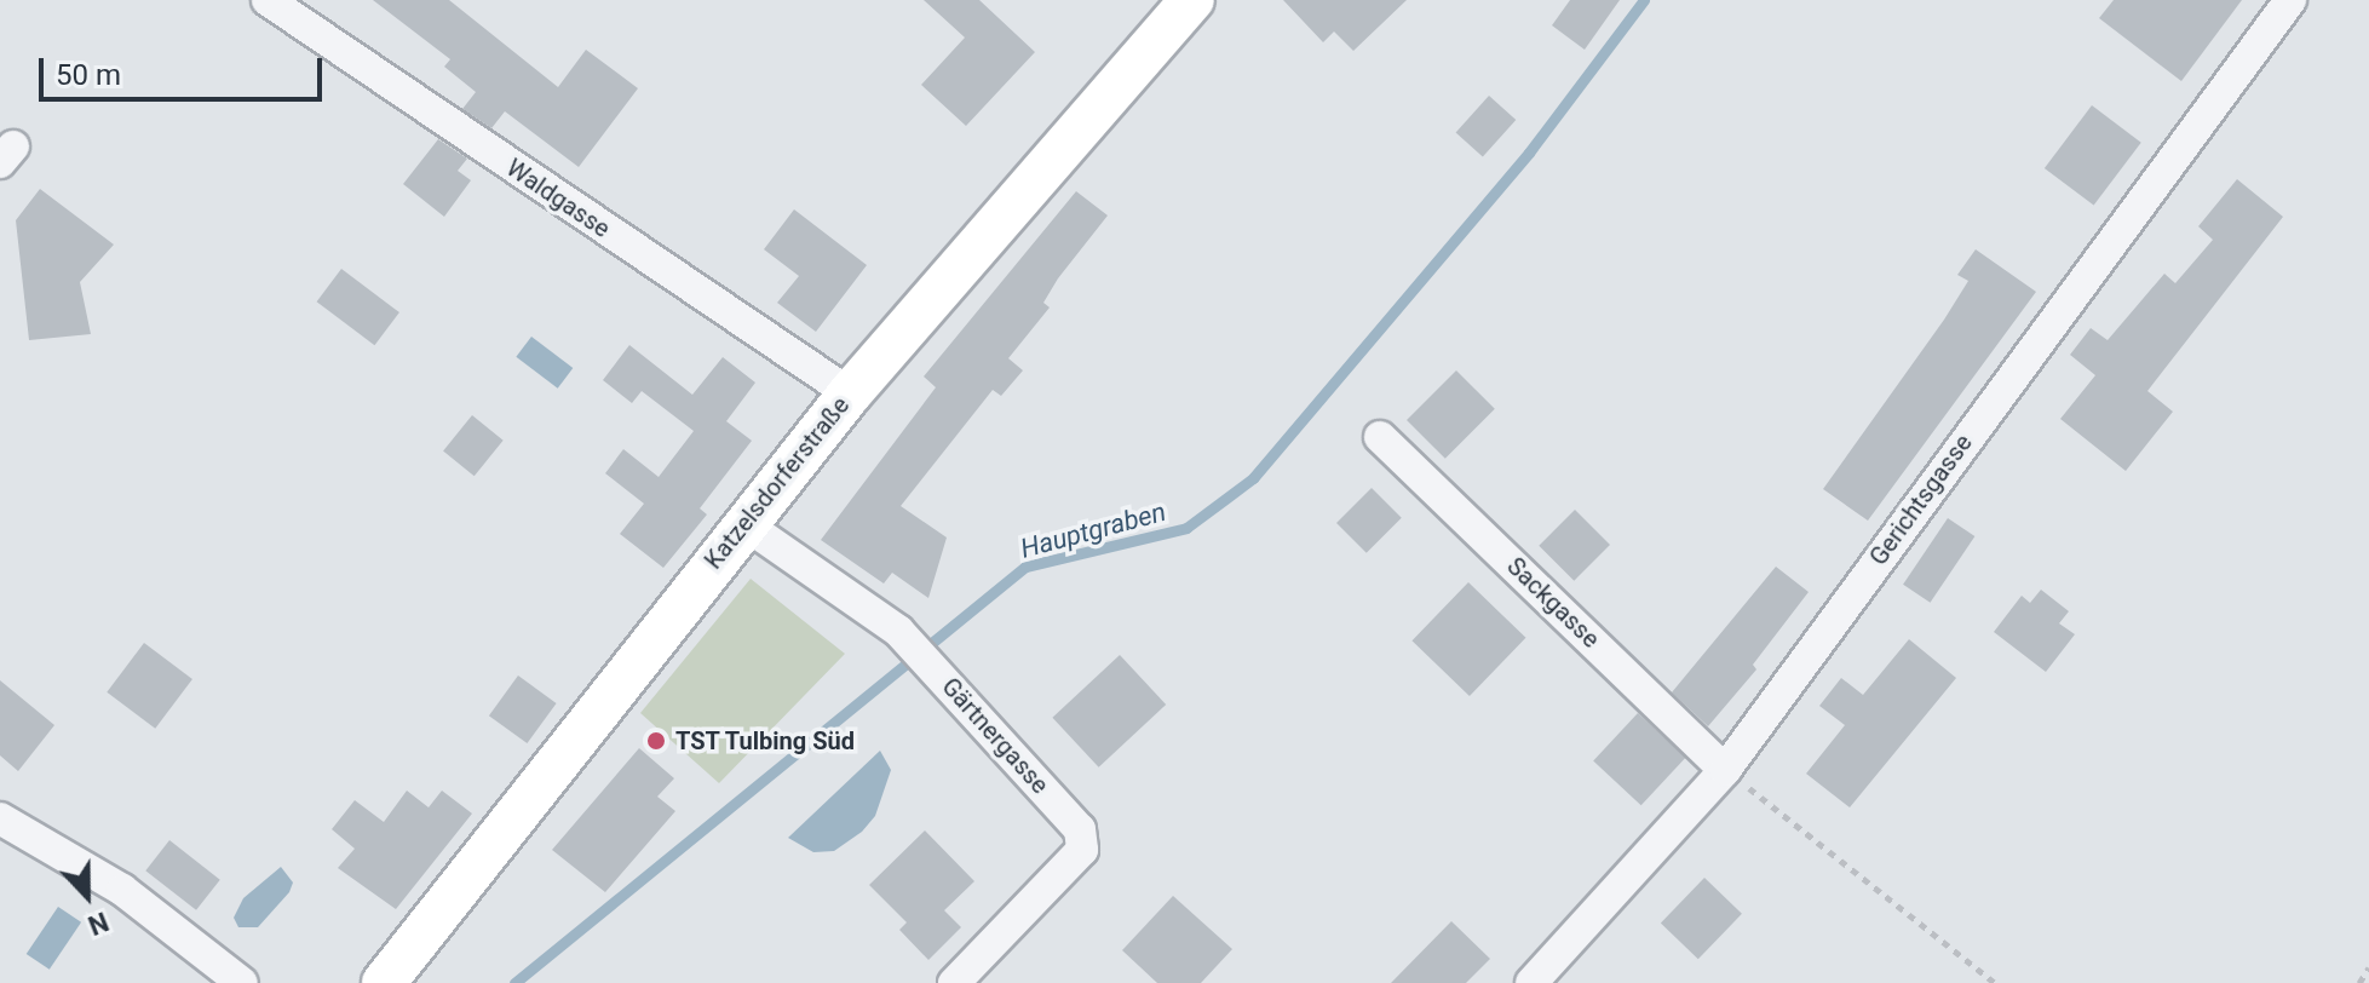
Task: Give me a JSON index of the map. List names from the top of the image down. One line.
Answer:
{"streets":{"street":["Waldgasse","Katzelsdorferstraße","Gerichtsgasse","Sackgasse","Gärtnergasse"]},"crossings":[["Waldgasse","Katzelsdorferstraße"],["Katzelsdorferstraße","Gärtnergasse"],["Gerichtsgasse","Sackgasse"]],"water":["Hauptgraben"],"places":["TST Tulbing Süd"],"scale_bar":"50 m","north":"bottom"}
